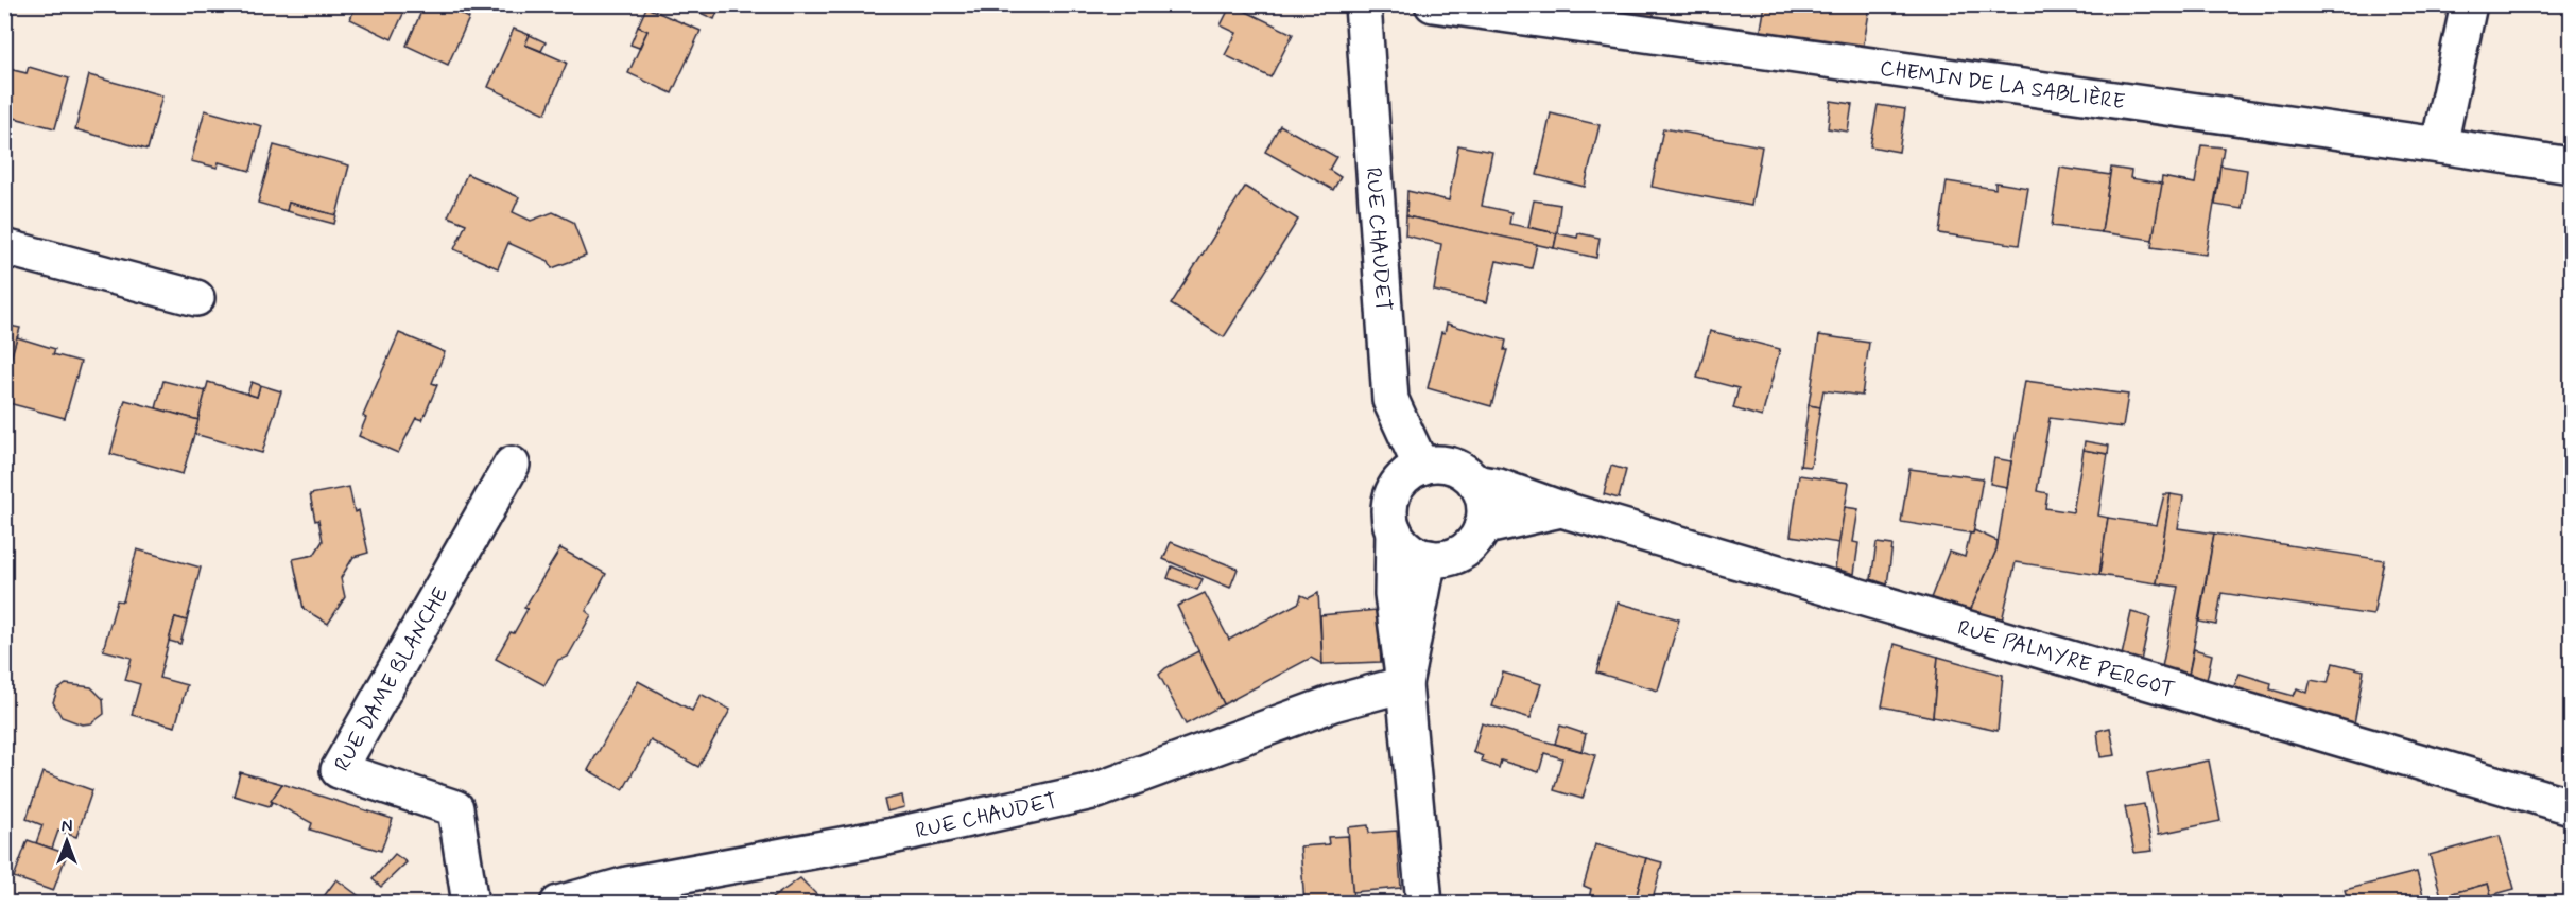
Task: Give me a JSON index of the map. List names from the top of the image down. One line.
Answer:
{"streets":{"street":["CHEMIN DE LA SABLIÈRE","RUE CHAUDET","RUE PALMYRE PERGOT","RUE DAME BLANCHE"]},"crossings":[["RUE CHAUDET","RUE PALMYRE PERGOT"]],"north":"top"}
